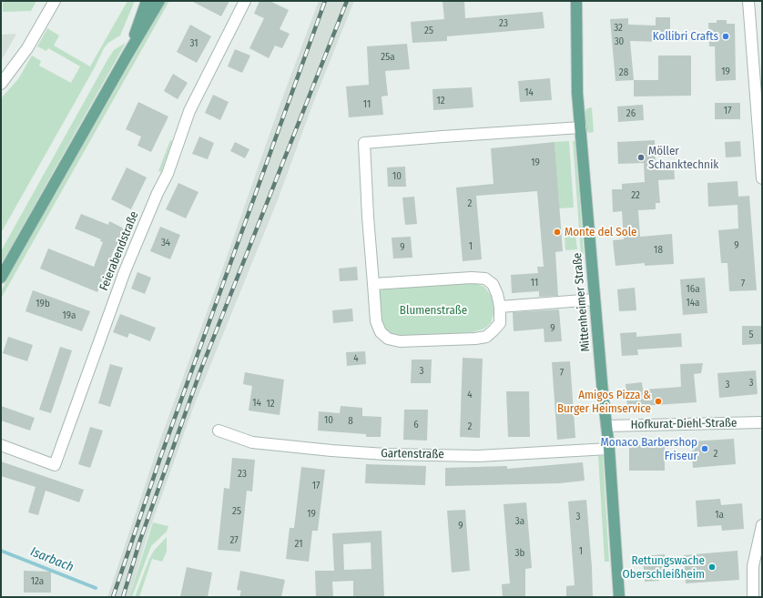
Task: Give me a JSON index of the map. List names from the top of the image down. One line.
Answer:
{"streets":{"main road":["Mittenheimer Straße"],"street":["Feierabendstraße","Hofkurat-Diehl-Straße","Gartenstraße"]},"crossings":[["Mittenheimer Straße","Hofkurat-Diehl-Straße"],["Mittenheimer Straße","Gartenstraße"]],"water":["Isarbach"],"parks":["Blumenstraße"],"places":["Kollibri Crafts","Möller Schanktechnik","Monte del Sole","Amigos Pizza & Burger Heimservice","Monaco Barbershop Friseur","Rettungswache Oberschleißheim"],"house_numbers":["23","32","25","30","31","25a","19","28","14","12","11","17","26","19","10","22","2","34","9","1","9","18","11","7","16a","14a","19b","19a","9","5","4","3","7","3","3","4","14","12","10","8","6","2","2","23","17","25","19","1a","3","3a","9","27","21","1","3b","12a"]}
